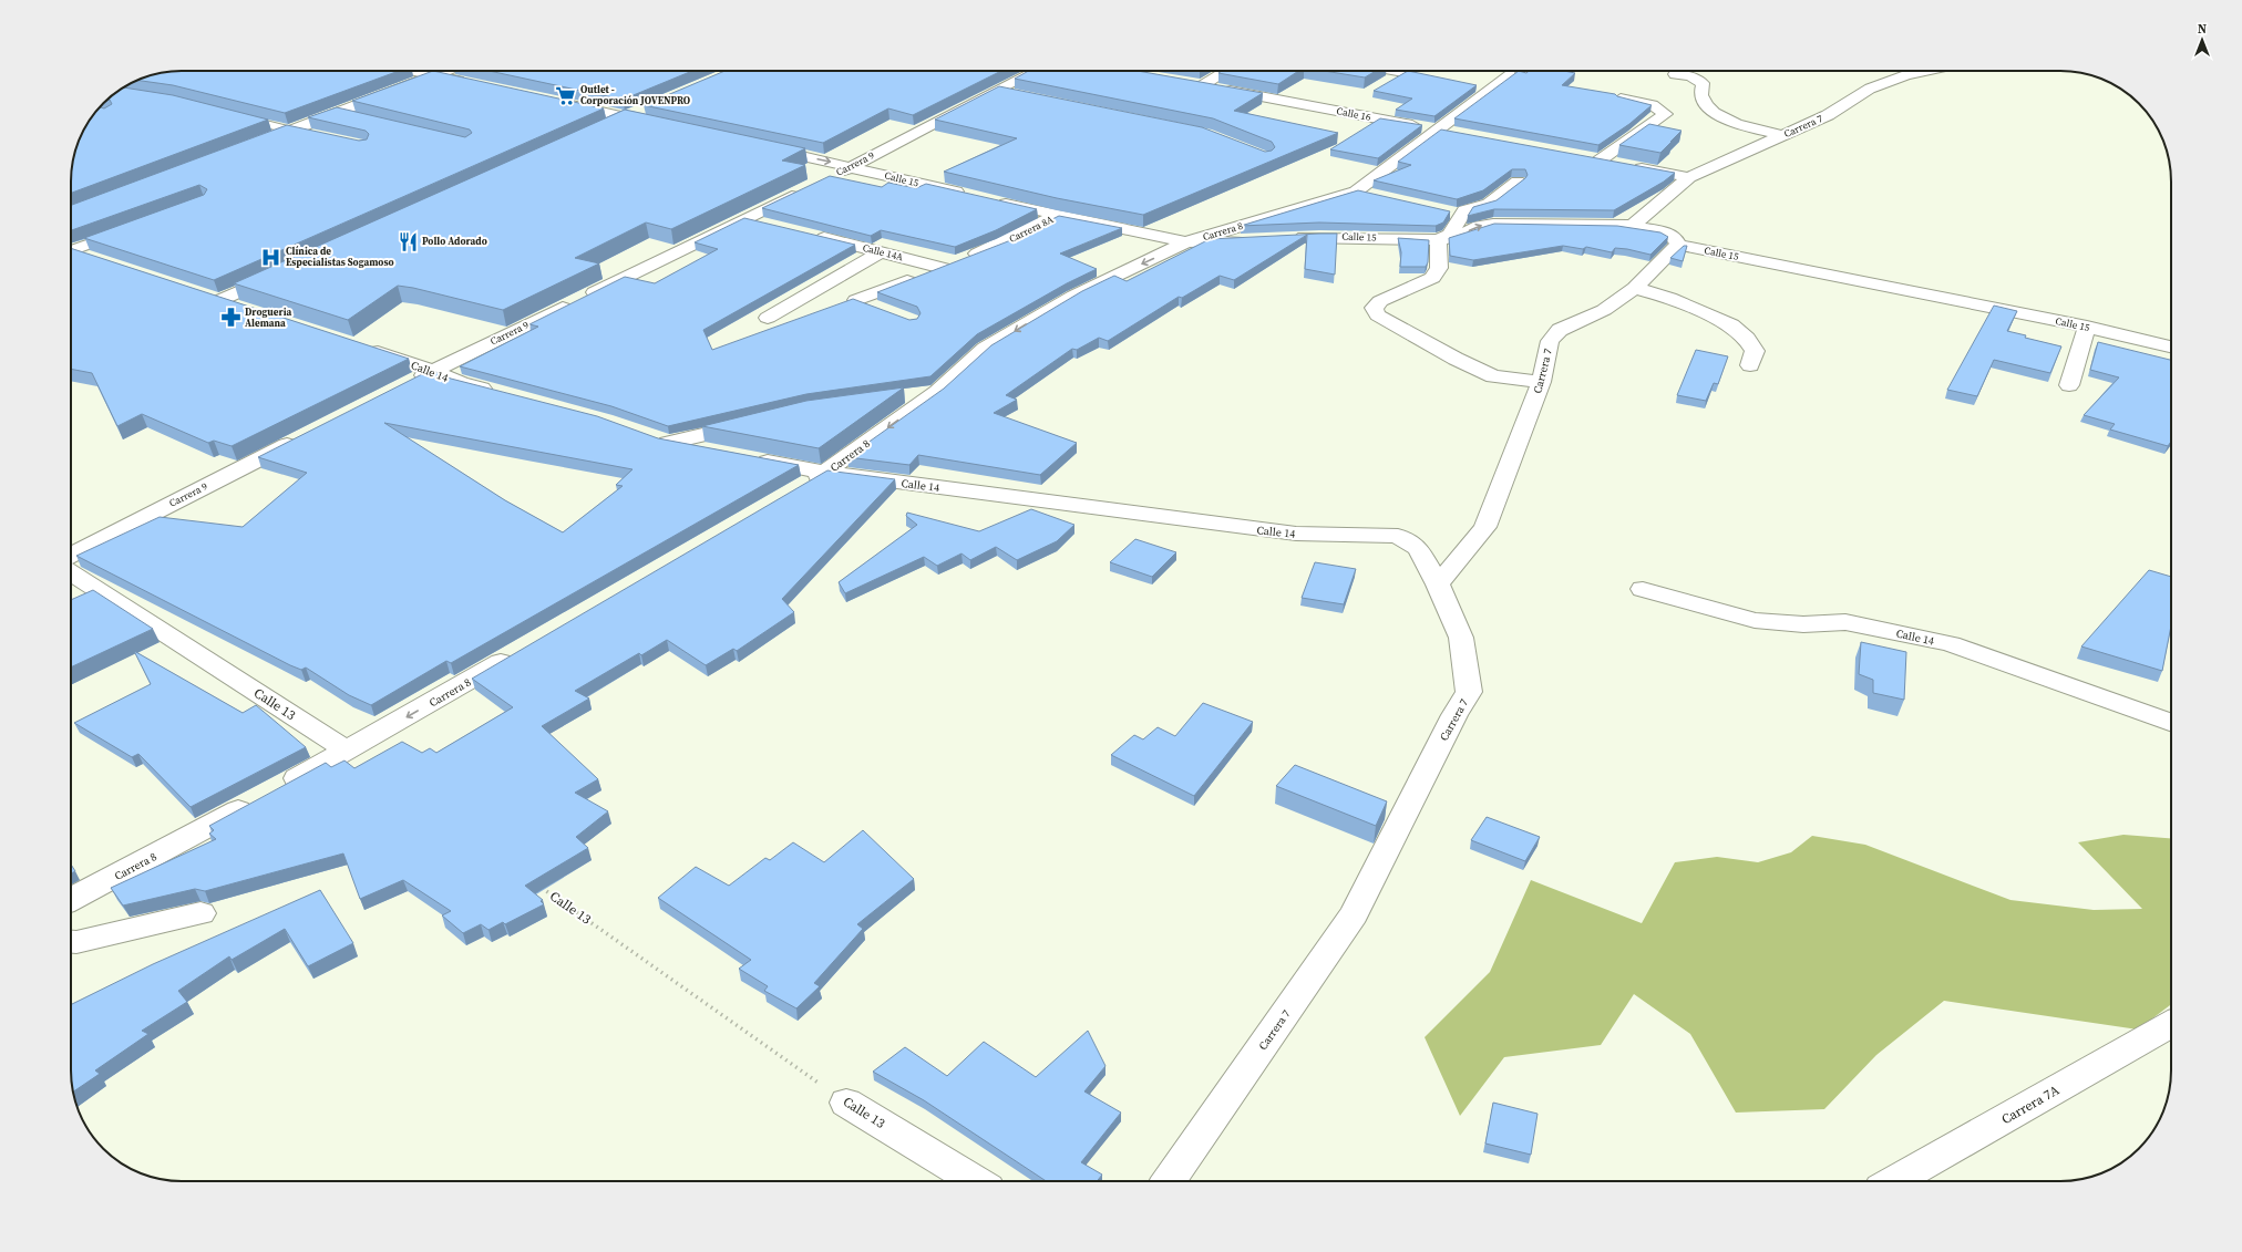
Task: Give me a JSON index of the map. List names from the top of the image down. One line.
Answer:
{"streets":{"street":["Calle 16","Carrera 7","Carrera 9","Calle 15","Carrera 8A","Carrera 8","Calle 14A","Calle 14","Calle 13","Carrera 7A"]},"crossings":[["Calle 16","Carrera 8"],["Carrera 7","Calle 15"],["Carrera 7","Calle 14"],["Carrera 9","Calle 15"],["Carrera 9","Calle 14"],["Carrera 8A","Calle 14A"],["Carrera 8","Calle 14"],["Carrera 8","Calle 13"]],"one_way":["Carrera 8"],"places":{"supermarket":["Outlet - Corporación JOVENPRO"],"restaurant":["Pollo Adorado"],"hospital":["Clínica de Especialistas Sogamoso"],"pharmacy":["Drogueria Alemana"]},"north":"top"}
